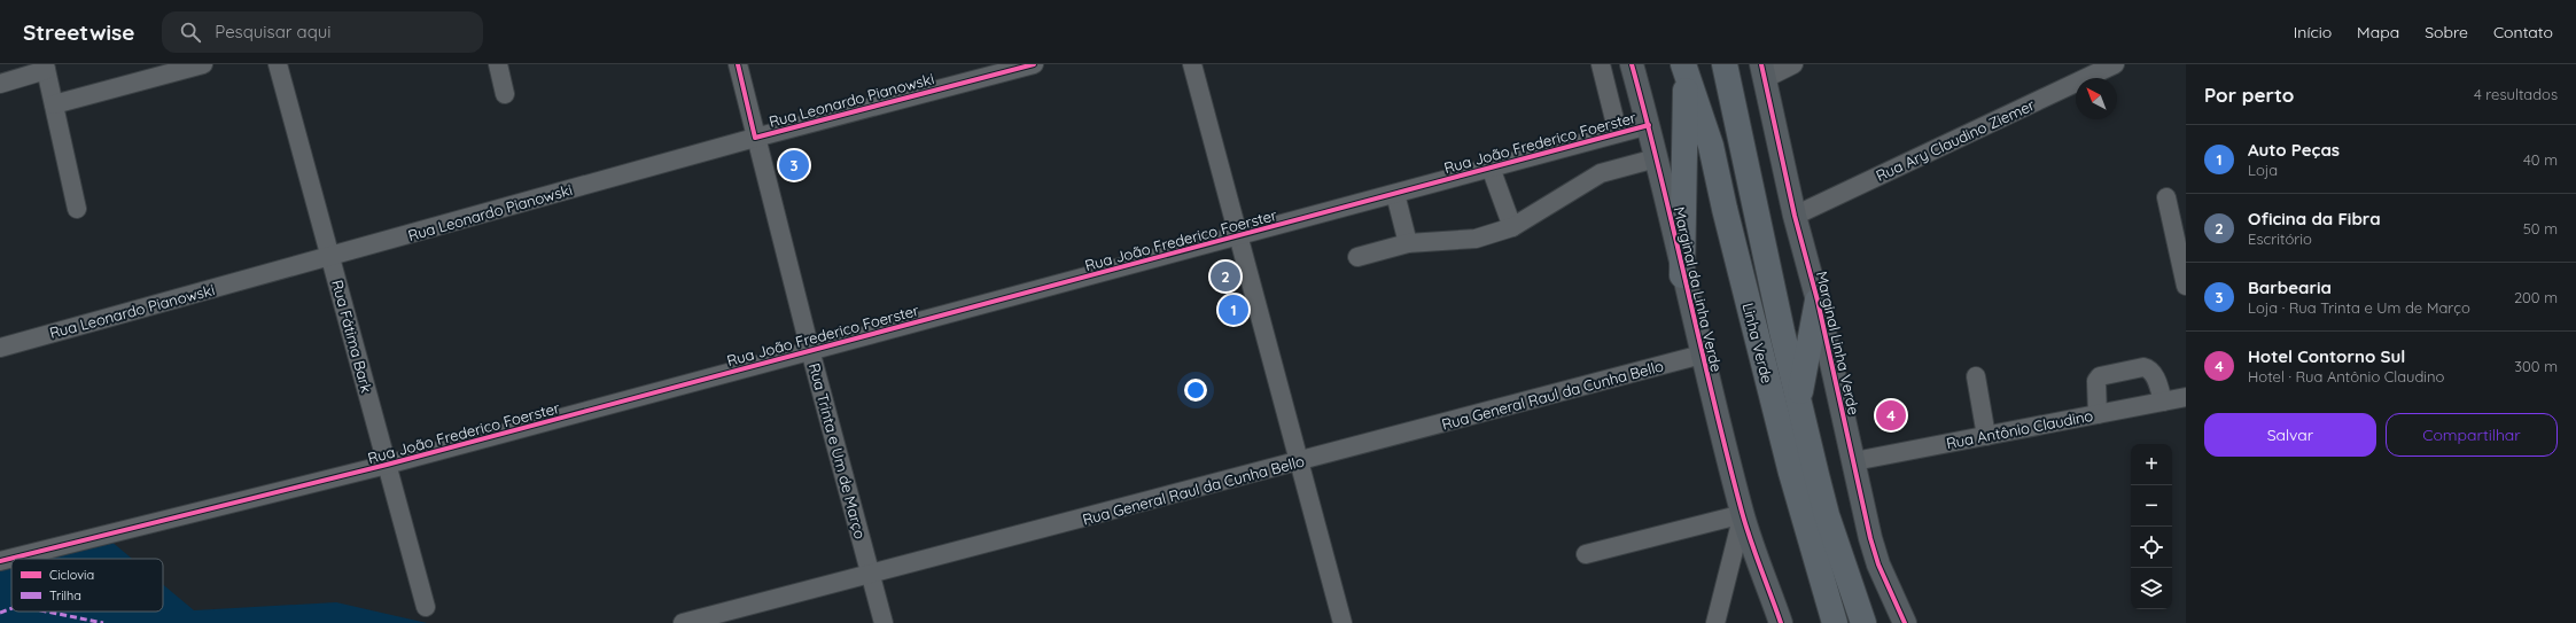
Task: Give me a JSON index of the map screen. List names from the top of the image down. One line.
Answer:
{"streets":{"highway":["Linha Verde"],"main road":["Marginal da Linha Verde","Marginal Linha Verde"],"street":["Rua Leonardo Pianowski","Rua Ary Claudino Ziemer","Rua João Frederico Foerster","Rua Fátima Bark","Rua General Raul da Cunha Bello","Rua Antônio Claudino","Rua Trinta e Um de Março"]},"crossings":[["Rua Leonardo Pianowski","Rua Fátima Bark"],["Rua Leonardo Pianowski","Rua Trinta e Um de Março"],["Rua Ary Claudino Ziemer","Marginal Linha Verde"],["Rua João Frederico Foerster","Marginal da Linha Verde"],["Rua João Frederico Foerster","Rua Fátima Bark"],["Rua João Frederico Foerster","Rua Trinta e Um de Março"],["Marginal da Linha Verde","Rua General Raul da Cunha Bello"],["Marginal Linha Verde","Rua Antônio Claudino"],["Rua General Raul da Cunha Bello","Rua Trinta e Um de Março"]],"legend":["Ciclovia","Trilha"],"north":"top left","page":{"header":"Streetwise","search":"Pesquisar aqui","nav":["Início","Mapa","Sobre","Contato"],"heading":["Por perto","4 resultados"],"list":[{"mark":"1","name":"Auto Peças","note":"Loja","value":"40 m"},{"mark":"2","name":"Oficina da Fibra","note":"Escritório","value":"50 m"},{"mark":"3","name":"Barbearia","note":"Loja · Rua Trinta e Um de Março","value":"200 m"},{"mark":"4","name":"Hotel Contorno Sul","note":"Hotel · Rua Antônio Claudino","value":"300 m"}],"pins":["3","2","1","4"],"buttons":["Salvar","Compartilhar"],"map_buttons":["+","−"]}}
